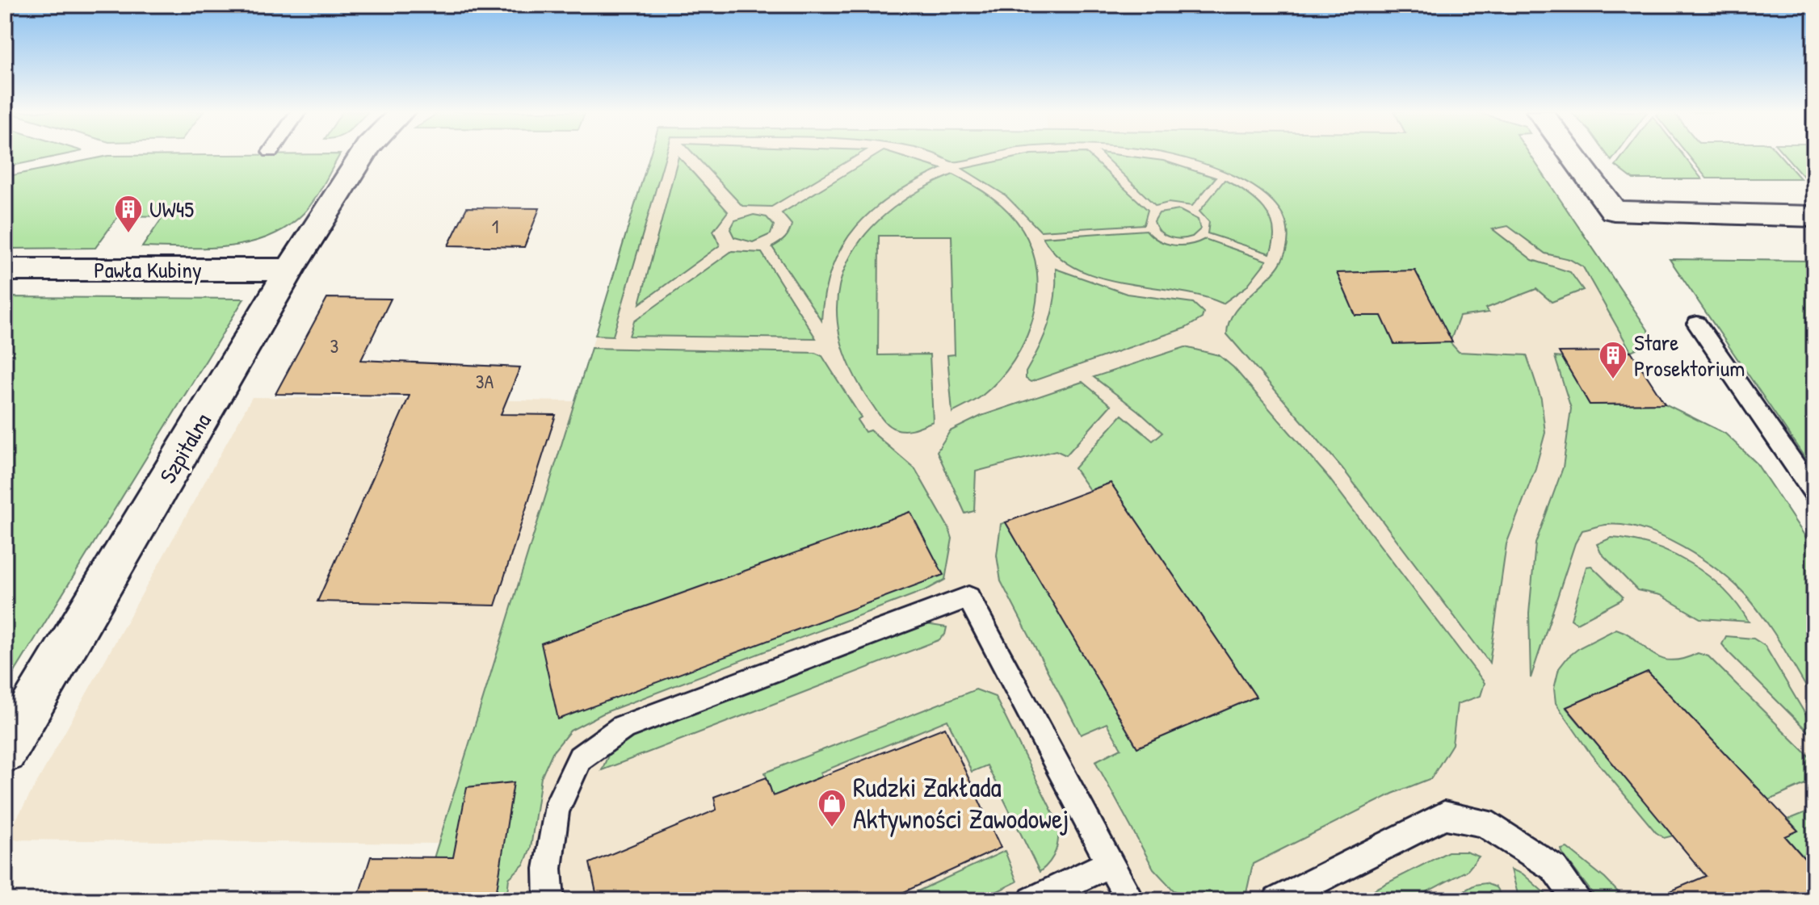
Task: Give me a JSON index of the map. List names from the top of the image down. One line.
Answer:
{"streets":{"street":["Pawła Kubiny","Szpitalna"]},"crossings":[["Pawła Kubiny","Szpitalna"]],"places":{"building":["UW45","Stare Prosektorium"],"shop":["Rudzki Zakłada Aktywności Zawodowej"]},"house_numbers":["1","3","3A"]}
